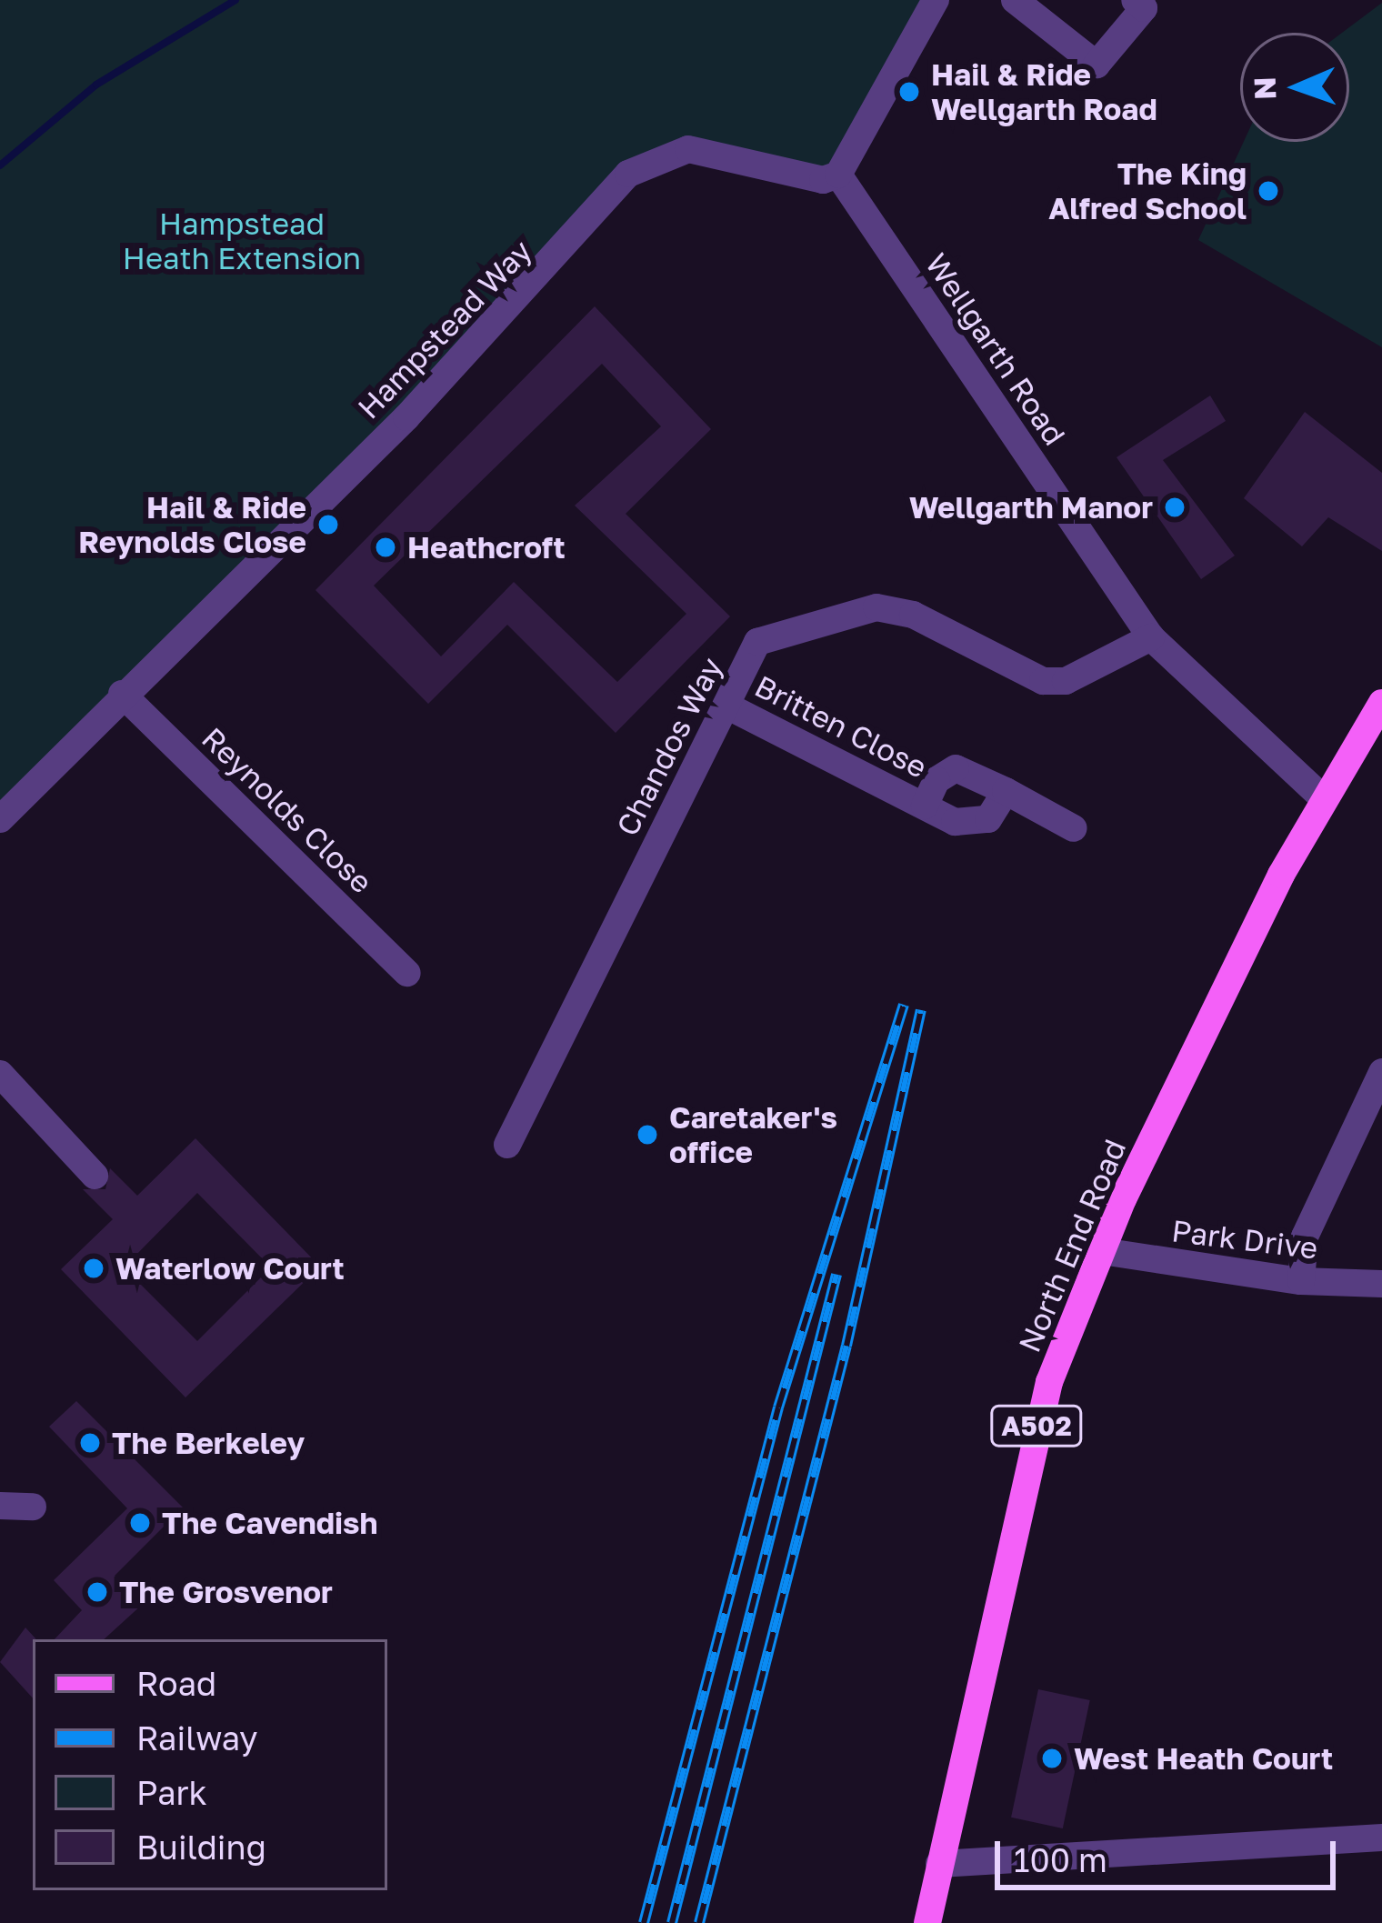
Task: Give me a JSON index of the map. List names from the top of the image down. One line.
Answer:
{"streets":{"main road":["North End Road","A502"],"street":["Hampstead Way","Wellgarth Road","Britten Close","Chandos Way","Reynolds Close","Park Drive"]},"crossings":[["Hampstead Way","Wellgarth Road"],["Hampstead Way","Reynolds Close"],["Wellgarth Road","Chandos Way"],["Wellgarth Road","North End Road"],["Britten Close","Chandos Way"],["Park Drive","North End Road"]],"parks":["Hampstead Heath Extension"],"places":["Hail & Ride Wellgarth Road","The King Alfred School","Wellgarth Manor","Hail & Ride Reynolds Close","Heathcroft","Caretaker's office","Waterlow Court","The Berkeley","The Cavendish","The Grosvenor","West Heath Court"],"legend":["Road","Railway","Park","Building"],"scale_bar":"100 m","north":"left"}
